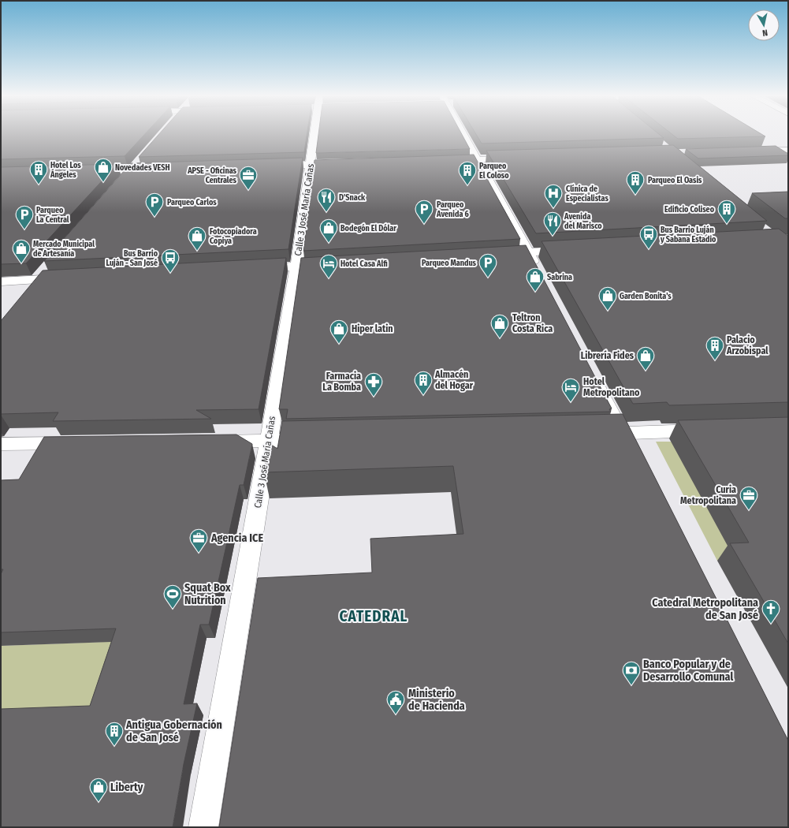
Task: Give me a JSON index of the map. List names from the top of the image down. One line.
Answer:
{"streets":{"street":["Calle 3 José María Cañas"]},"districts":["CATEDRAL"],"places":{"shop":["Novedades VESH","Bodegón El Dólar","Fotocopiadora Copiya","Mercado Municipal de Artesanía","Sabrina","Garden Bonita's","Teltron Costa Rica","Hiper latin","Librería Fides","Liberty"],"building":["Hotel Los Ángeles","Parqueo El Coloso","Parqueo El Oasis","Edificio Coliseo","Palacio Arzobispal","Almacén del Hogar","Antigua Gobernación de San José"],"office":["APSE - Oficinas Centrales","Curia Metropolitana","Agencia ICE"],"hospital":["Clínica de Especialistas"],"restaurant":["D’Snack","Avenida del Marisco"],"parking":["Parqueo Carlos","Parqueo Avenida 6","Parqueo La Central","Parqueo Mandus"],"bus stop":["Bus Barrio Luján y Sabana Estadio","Bus Barrio Luján - San José"],"hotel":["Hotel Casa Alfi","Hotel Metropolitano"],"pharmacy":["Farmacia La Bomba"],"sports":["Squat Box Nutrition"],"church":["Catedral Metropolitana de San José"],"bank":["Banco Popular y de Desarrollo Comunal"],"public building":["Ministerio de Hacienda"]},"north":"bottom"}
